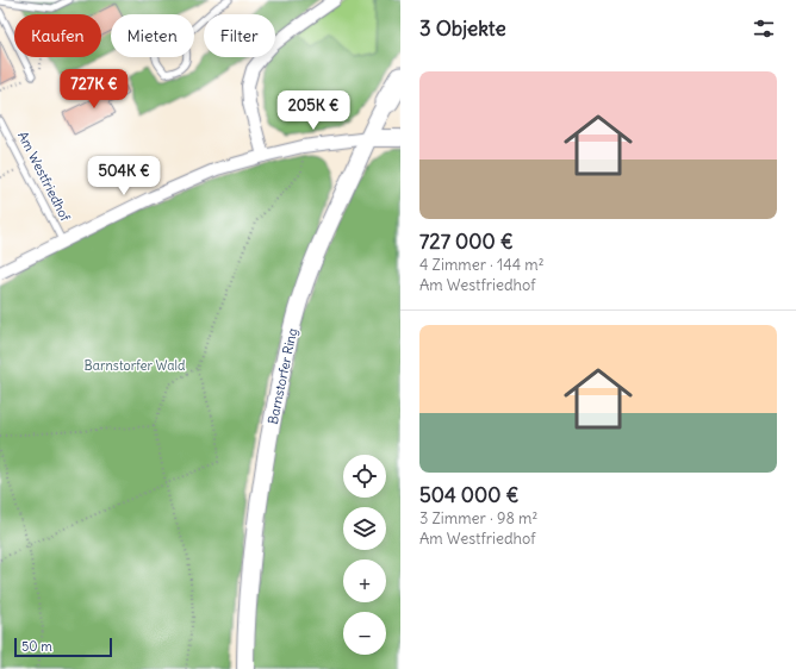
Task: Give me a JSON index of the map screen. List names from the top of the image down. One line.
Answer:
{"streets":{"main road":["Barnstorfer Ring"],"street":["Am Westfriedhof"]},"crossings":[["Am Westfriedhof","Barnstorfer Ring"]],"parks":["Barnstorfer Wald"],"scale_bar":"50 m","page":{"heading":"3 Objekte","chip":["Kaufen","Mieten","Filter"],"list":[{"name":"727 000 €","note":"4 Zimmer · 144 m² · Am Westfriedhof"},{"name":"504 000 €","note":"3 Zimmer · 98 m² · Am Westfriedhof"}],"price":["727K €","205K €","504K €"],"map_buttons":["+","−"],"scale":"50 m"}}
